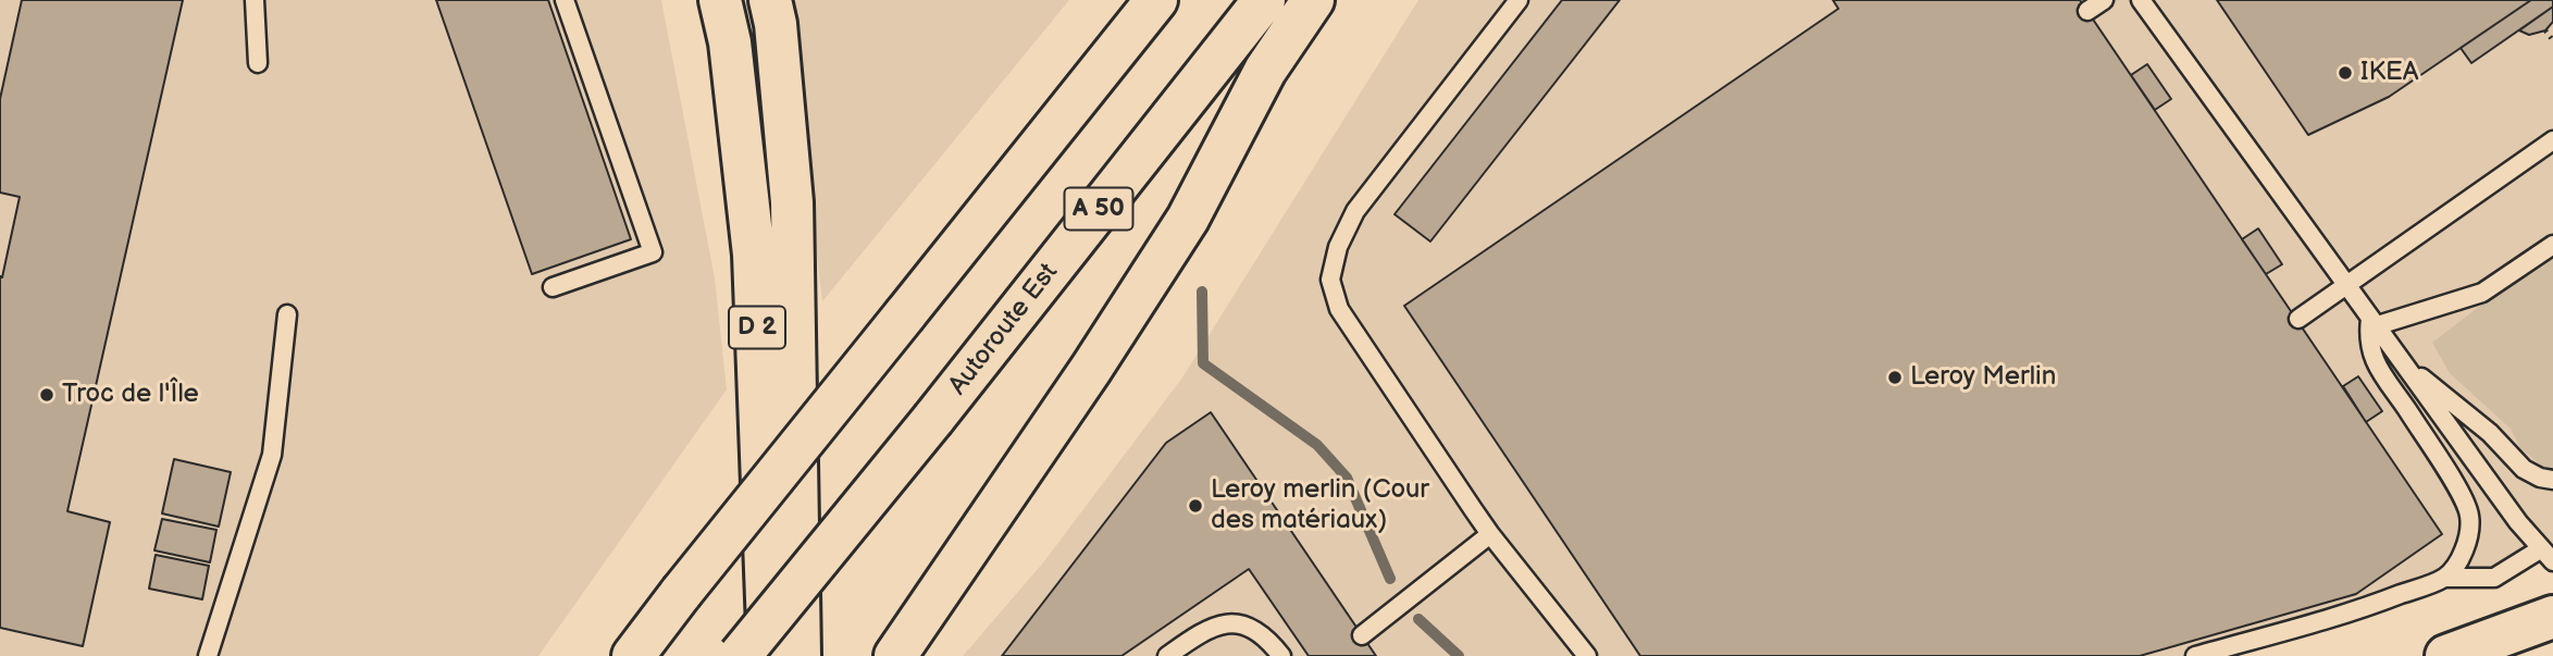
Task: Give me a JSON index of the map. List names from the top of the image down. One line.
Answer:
{"streets":{"main road":["A 50","D 2","Autoroute Est"]},"places":["IKEA","Leroy Merlin","Troc de l'Île","Leroy merlin (Cour des matériaux)"]}
